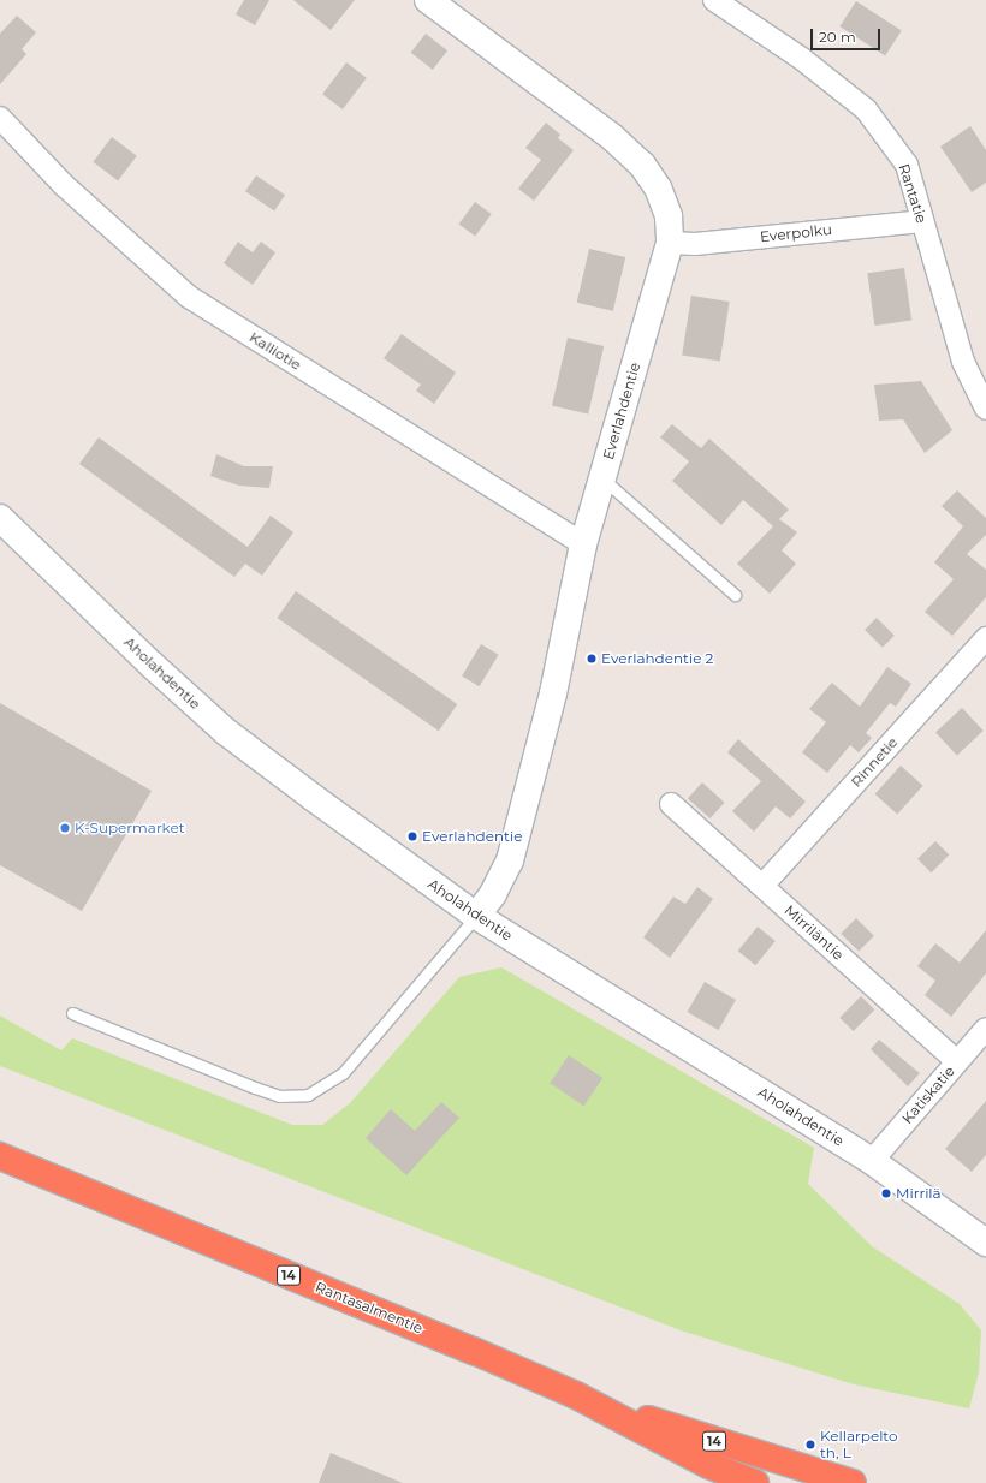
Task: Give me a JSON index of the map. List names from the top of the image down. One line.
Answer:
{"streets":{"highway":["14","Rantasalmentie"],"street":["Rantatie","Everpolku","Kalliotie","Everlahdentie","Aholahdentie","Rinnetie","Mirriläntie","Katiskatie"]},"crossings":[["Rantatie","Everpolku"],["Everpolku","Everlahdentie"],["Kalliotie","Everlahdentie"],["Everlahdentie","Aholahdentie"],["Aholahdentie","Katiskatie"],["Rinnetie","Mirriläntie"],["Mirriläntie","Katiskatie"]],"places":["Everlahdentie 2","K-Supermarket","Everlahdentie","Mirrilä","Kellarpelto th, L"],"scale_bar":"20 m"}
